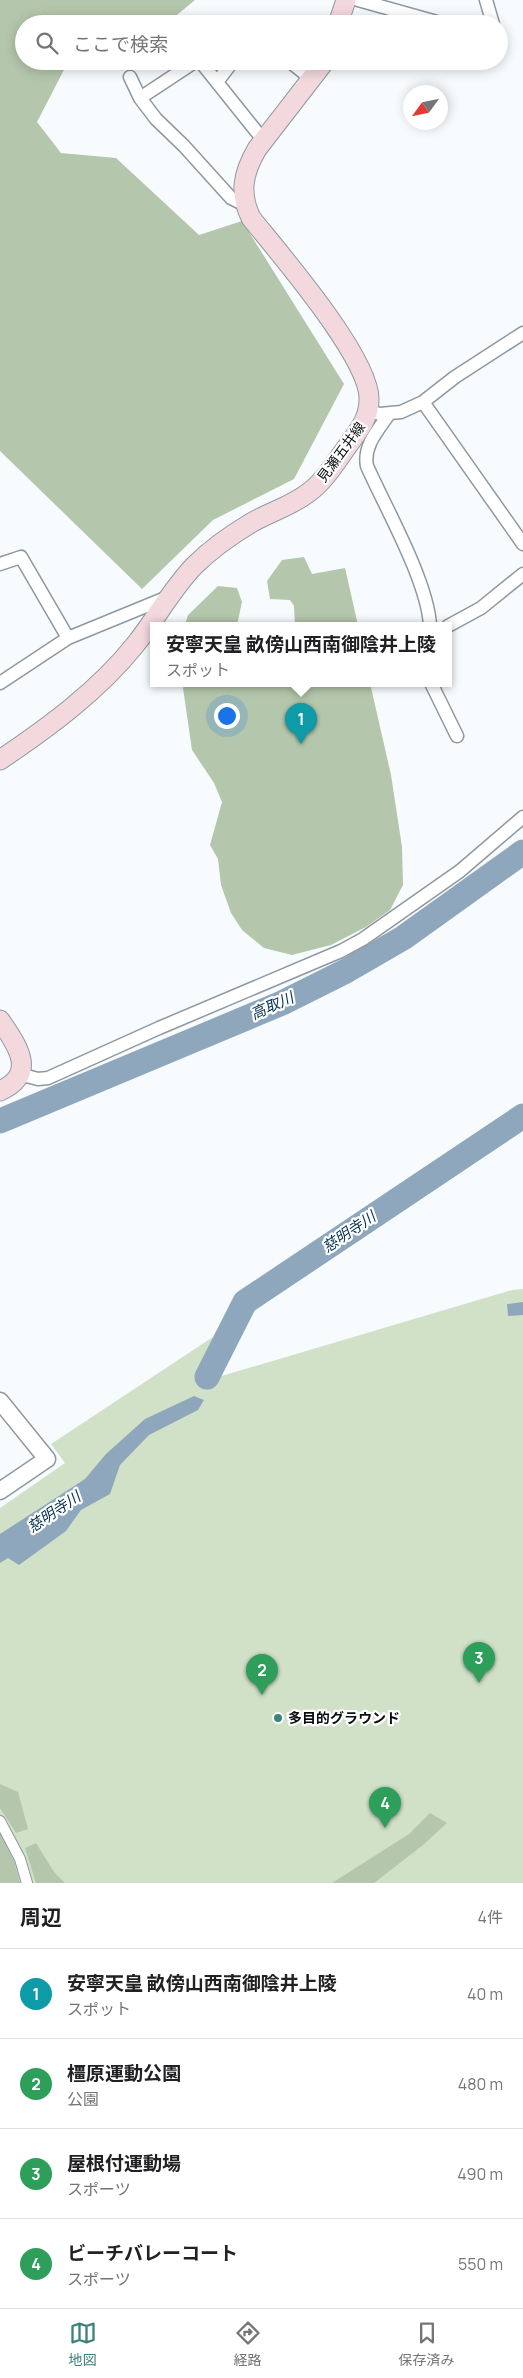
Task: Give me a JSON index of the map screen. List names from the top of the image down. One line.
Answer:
{"streets":{"main road":["見瀬五井線"]},"water":["高取川","慈明寺川"],"places":["多目的グラウンド"],"north":"bottom left","page":{"search":"ここで検索","popup":["安寧天皇 畝傍山西南御陰井上陵","スポット"],"pins":["1","3","2","4"],"heading":["周辺","4件"],"list":[{"mark":"1","name":"安寧天皇 畝傍山西南御陰井上陵","note":"スポット","value":"40 m"},{"mark":"2","name":"橿原運動公園","note":"公園","value":"480 m"},{"mark":"3","name":"屋根付運動場","note":"スポーツ","value":"490 m"},{"mark":"4","name":"ビーチバレーコート","note":"スポーツ","value":"550 m"}],"nav":["地図","経路","保存済み"]}}
